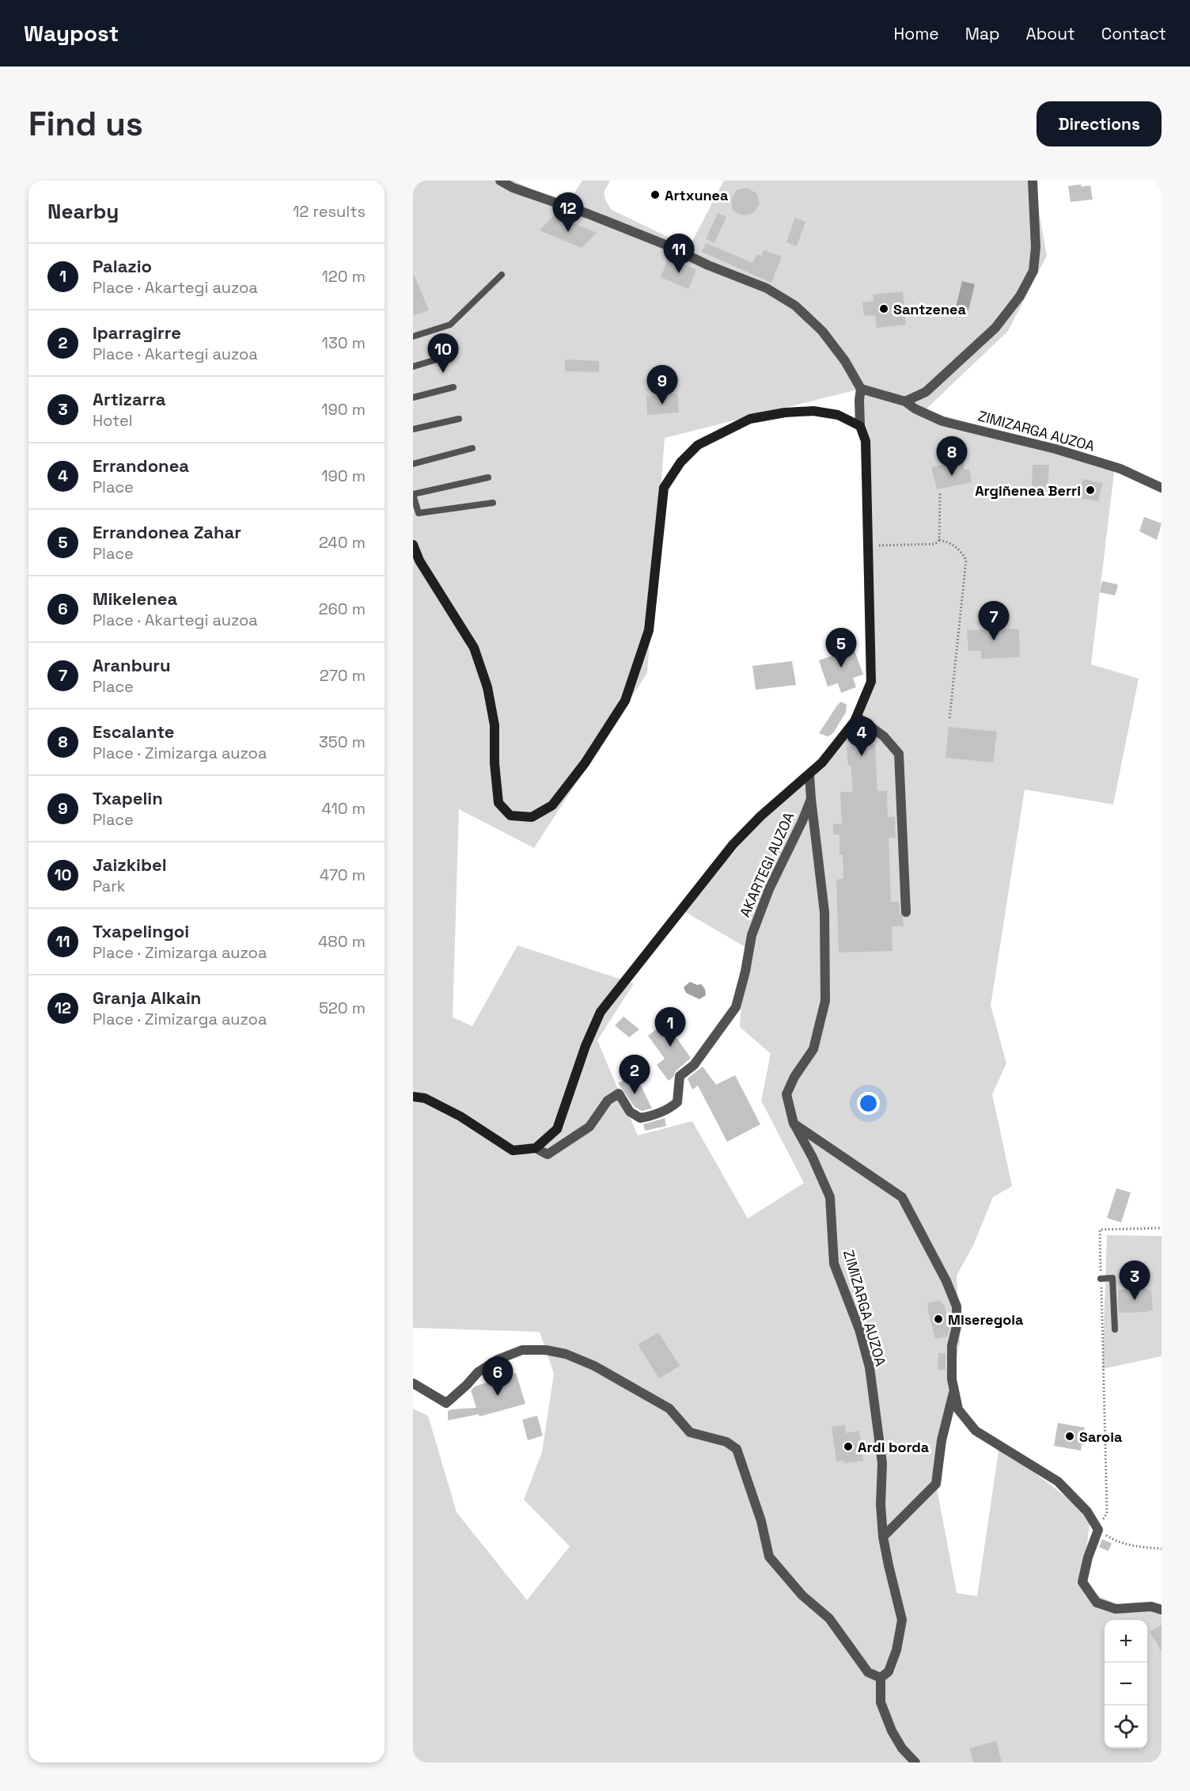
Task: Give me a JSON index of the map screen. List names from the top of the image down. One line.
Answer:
{"streets":{"street":["ZIMIZARGA AUZOA","AKARTEGI AUZOA"]},"crossings":[["ZIMIZARGA AUZOA","AKARTEGI AUZOA"]],"places":["Artxunea","Santzenea","Argiñenea Berri","Miseregoia","Saroia","Ardi borda"],"page":{"header":"Waypost","nav":["Home","Map","About","Contact"],"buttons":"Directions","title":"Find us","heading":["Nearby","12 results"],"pins":["12","11","10","9","8","7","5","4","1","2","3","6"],"list":[{"mark":"1","name":"Palazio","note":"Place · Akartegi auzoa","value":"120 m"},{"mark":"2","name":"Iparragirre","note":"Place · Akartegi auzoa","value":"130 m"},{"mark":"3","name":"Artizarra","note":"Hotel","value":"190 m"},{"mark":"4","name":"Errandonea","note":"Place","value":"190 m"},{"mark":"5","name":"Errandonea Zahar","note":"Place","value":"240 m"},{"mark":"6","name":"Mikelenea","note":"Place · Akartegi auzoa","value":"260 m"},{"mark":"7","name":"Aranburu","note":"Place","value":"270 m"},{"mark":"8","name":"Escalante","note":"Place · Zimizarga auzoa","value":"350 m"},{"mark":"9","name":"Txapelin","note":"Place","value":"410 m"},{"mark":"10","name":"Jaizkibel","note":"Park","value":"470 m"},{"mark":"11","name":"Txapelingoi","note":"Place · Zimizarga auzoa","value":"480 m"},{"mark":"12","name":"Granja Alkain","note":"Place · Zimizarga auzoa","value":"520 m"}],"map_buttons":["+","−"]}}
